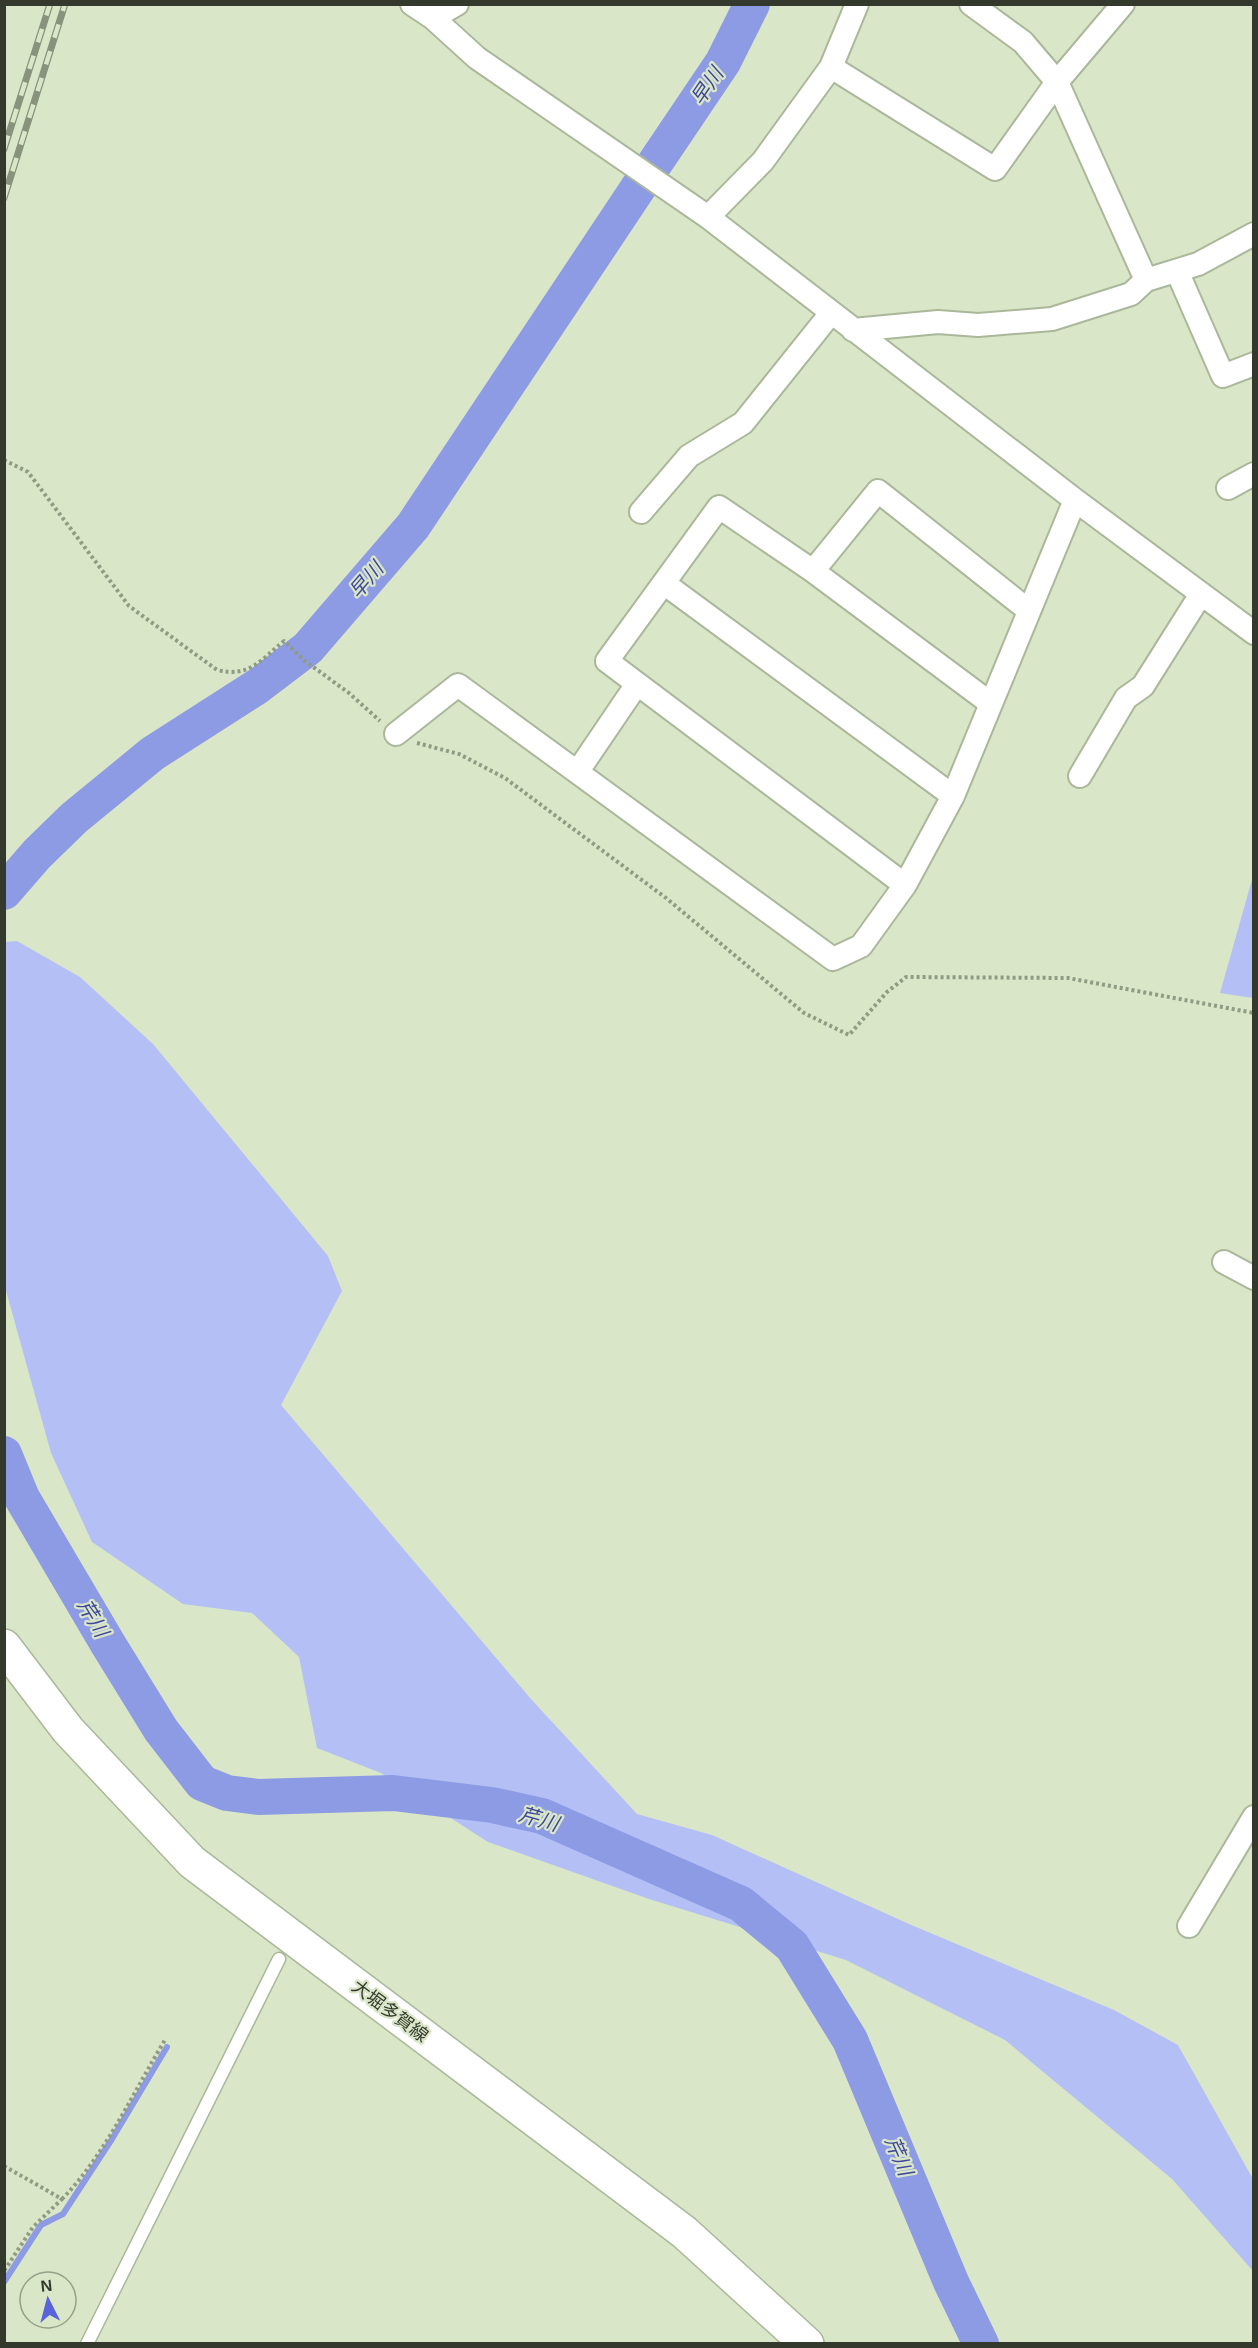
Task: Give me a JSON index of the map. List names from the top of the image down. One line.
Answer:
{"streets":{"main road":["大堀多賀線"]},"water":["早川","芹川"],"north":"top"}
